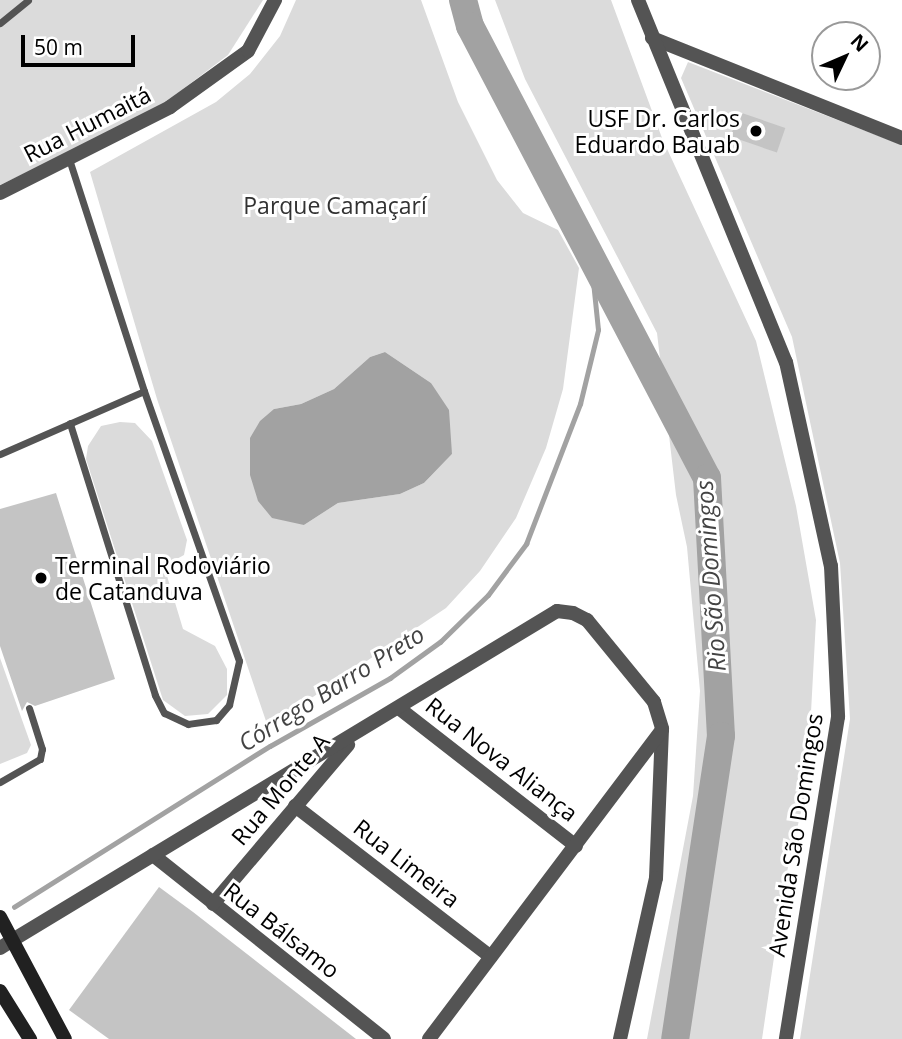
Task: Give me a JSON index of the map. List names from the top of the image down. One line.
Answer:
{"streets":{"street":["Rua Humaitá","Rua Nova Aliança","Rua Monte A","Avenida São Domingos","Rua Limeira","Rua Bálsamo"]},"crossings":[["Rua Monte A","Rua Limeira"],["Rua Monte A","Rua Bálsamo"]],"water":["Rio São Domingos","Córrego Barro Preto"],"parks":["Parque Camaçarí"],"places":["USF Dr. Carlos Eduardo Bauab","Terminal Rodoviário de Catanduva"],"scale_bar":"50 m","north":"top right"}
